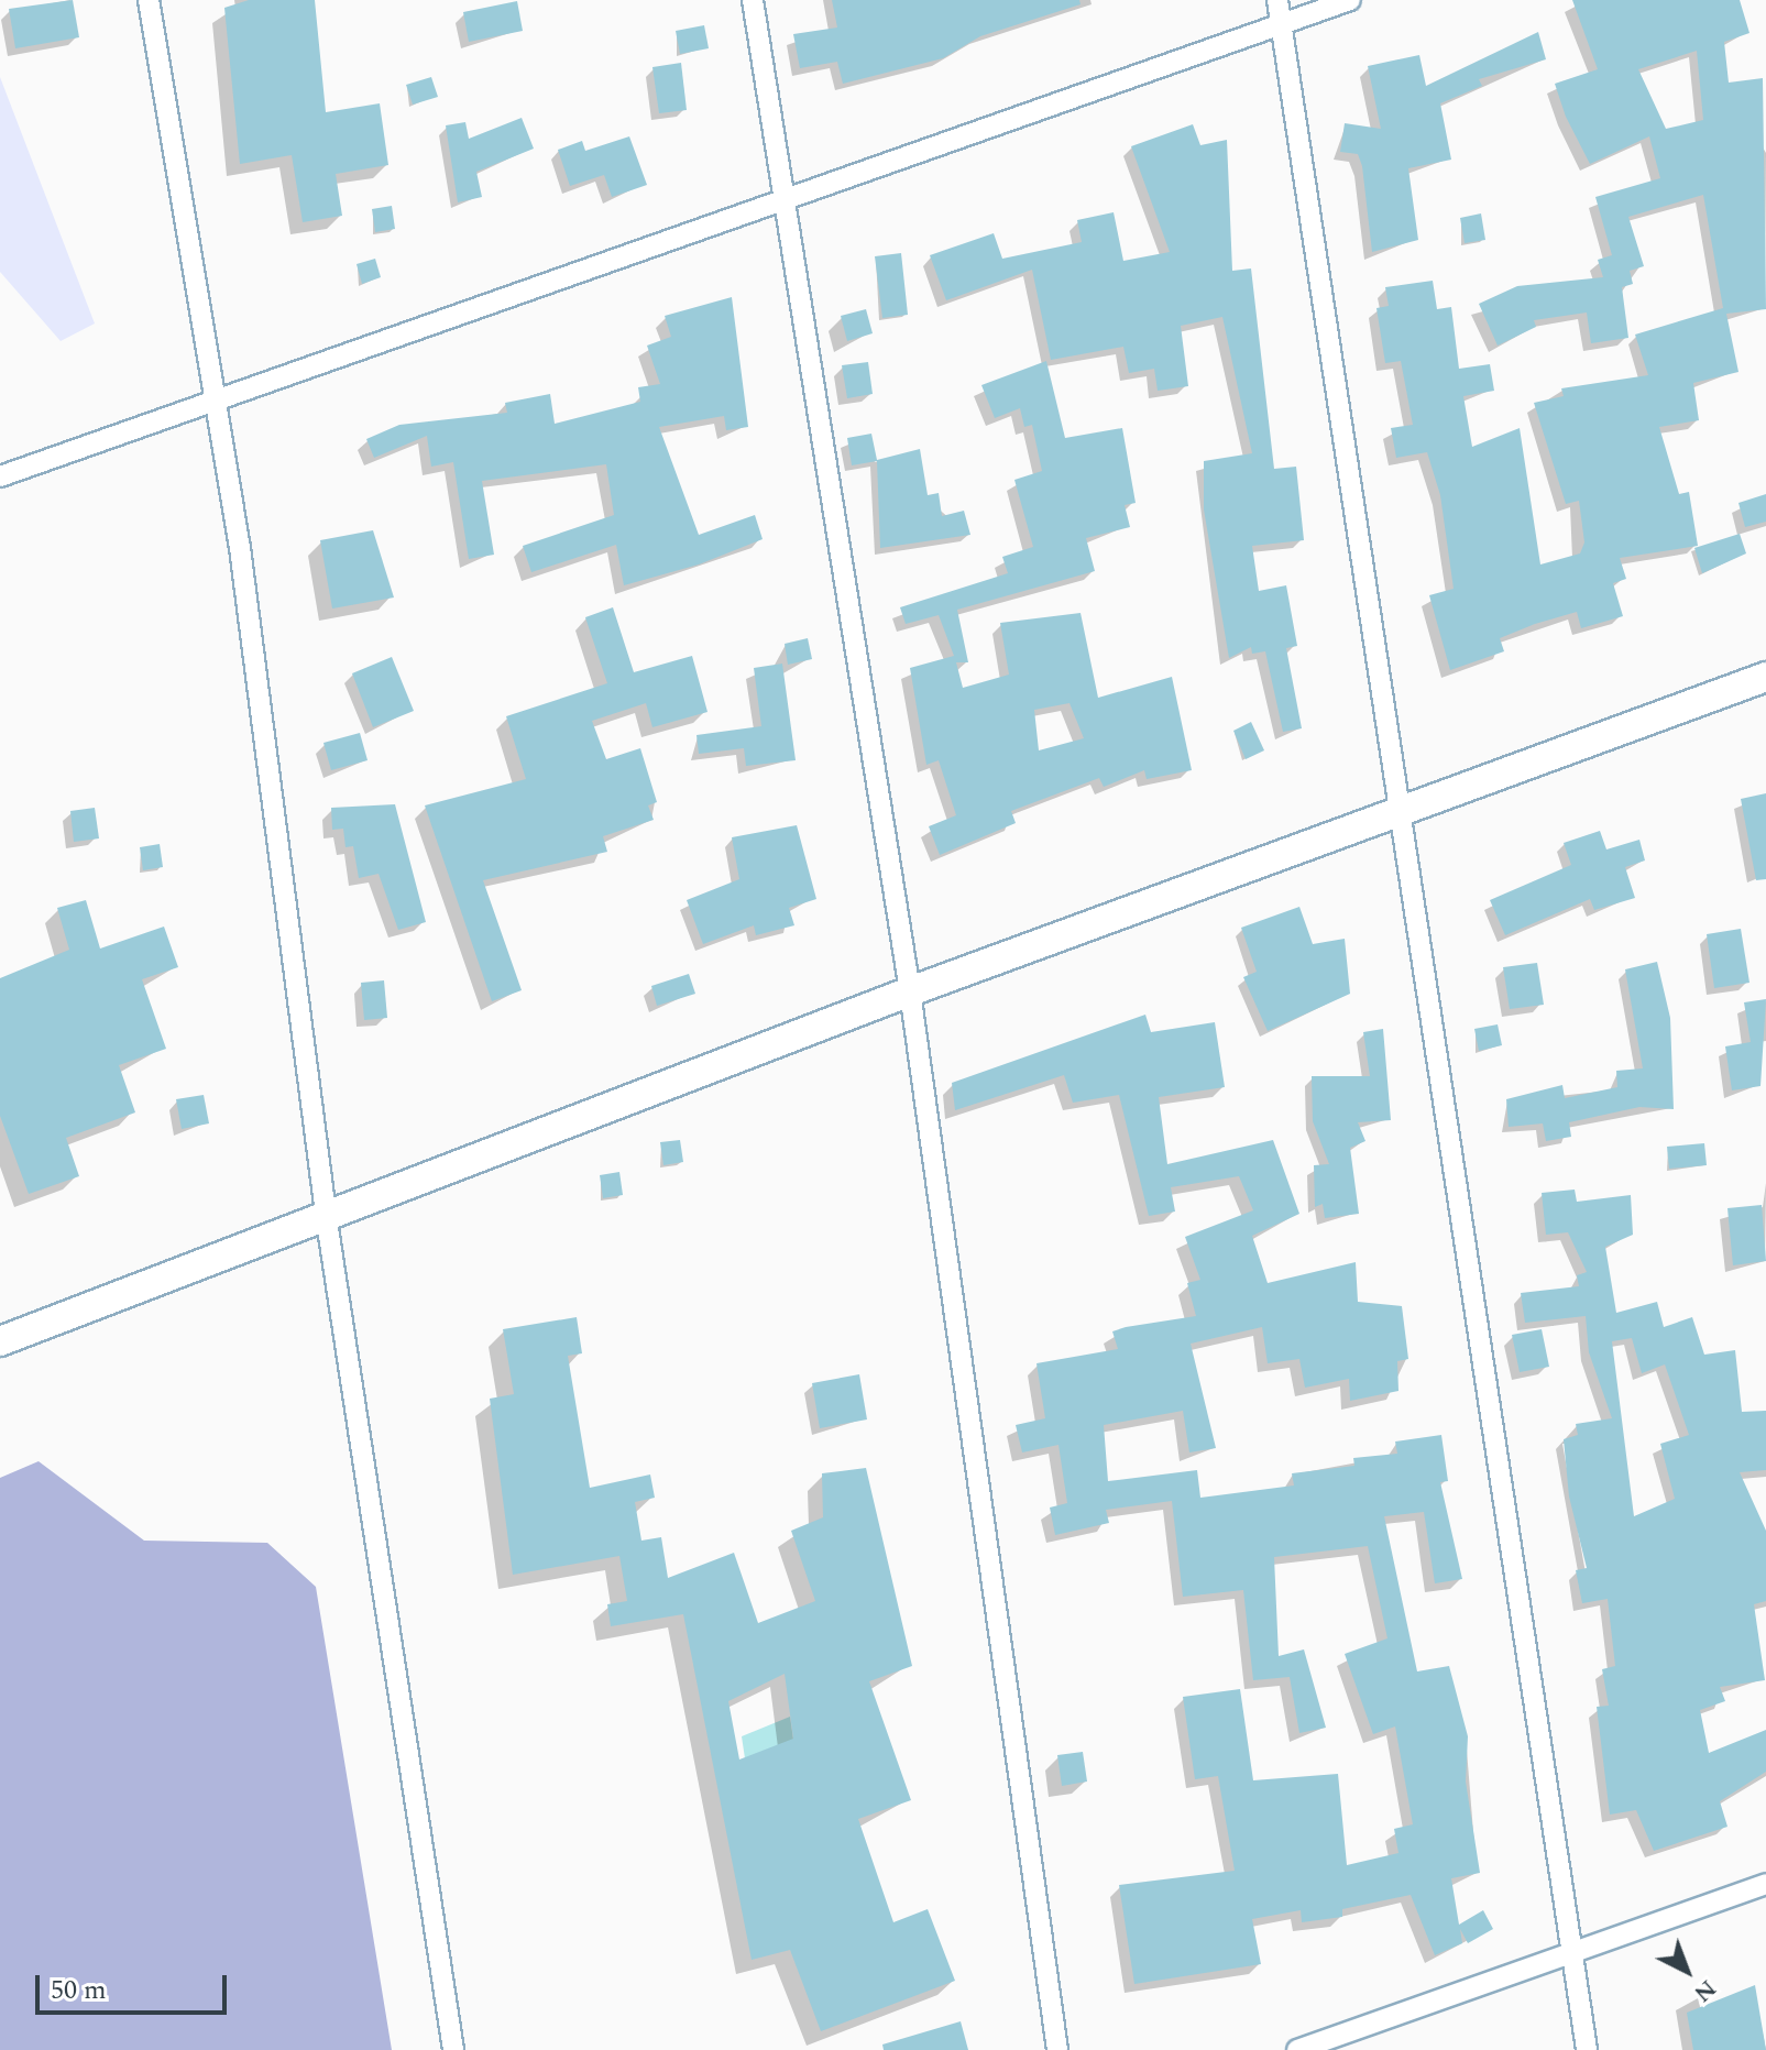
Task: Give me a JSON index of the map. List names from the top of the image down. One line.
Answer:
{"scale_bar":"50 m","north":"bottom right"}
